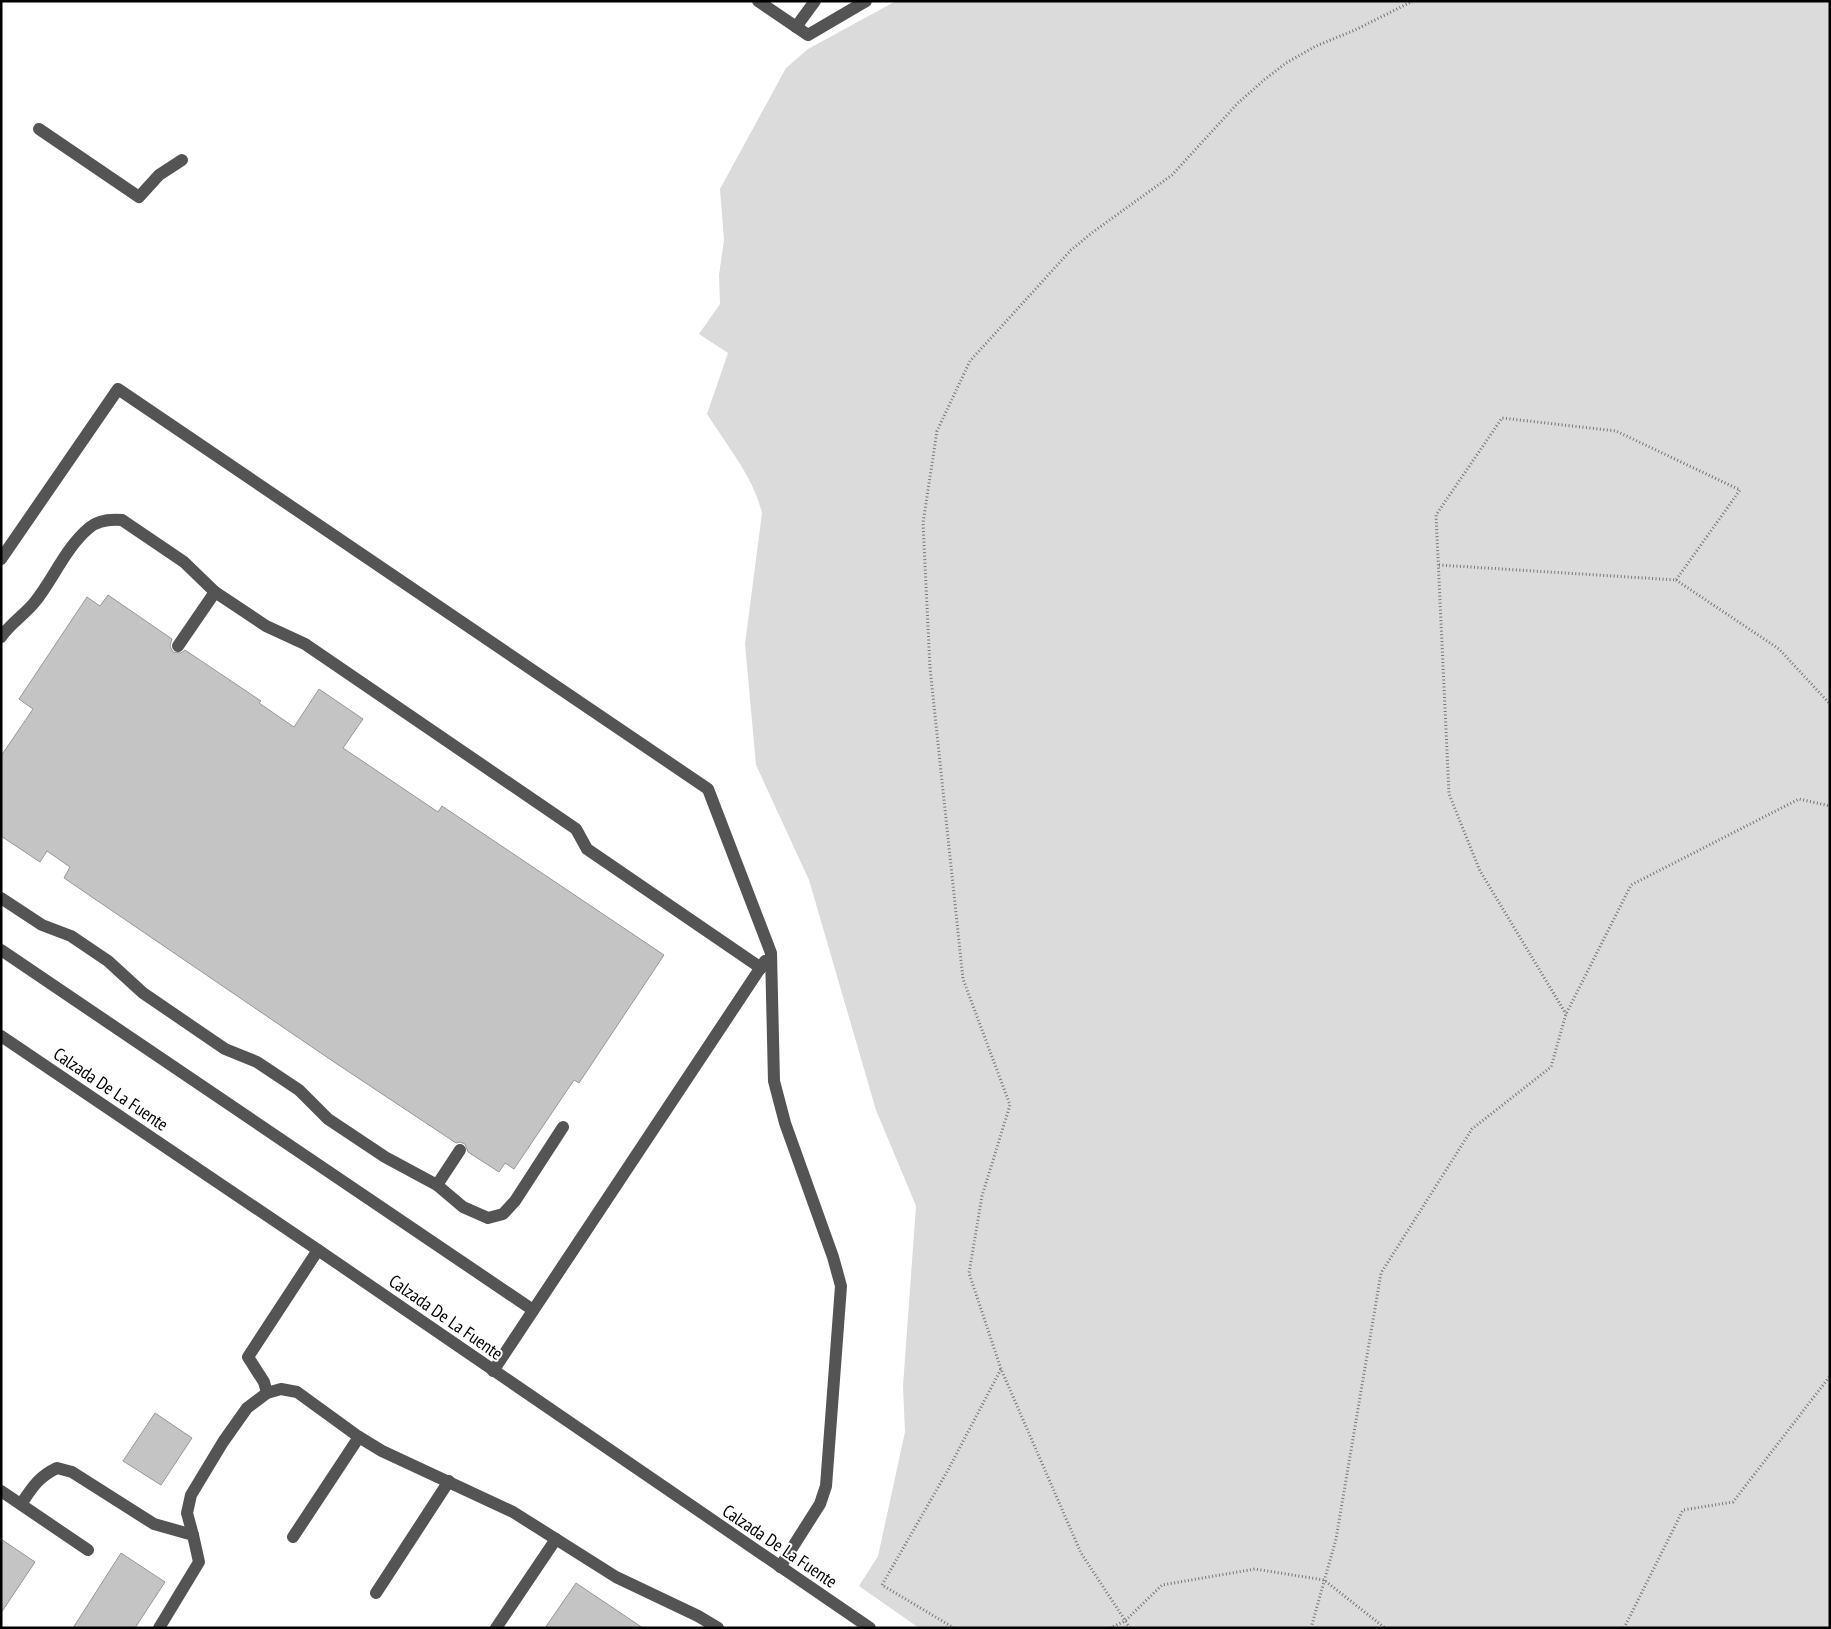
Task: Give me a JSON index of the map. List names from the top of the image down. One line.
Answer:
{"streets":{"street":["Calzada De La Fuente"]}}
